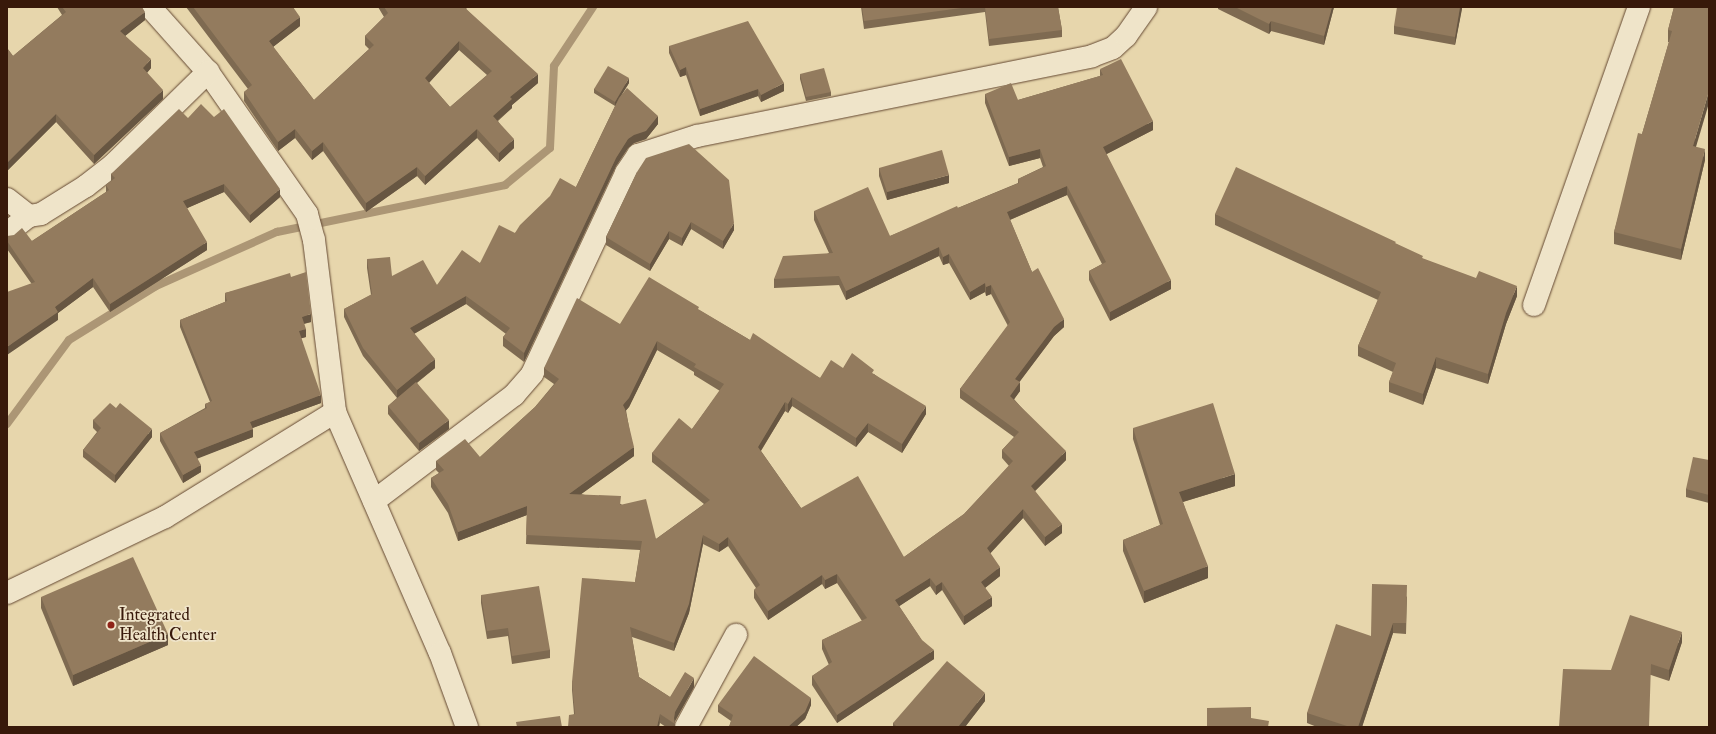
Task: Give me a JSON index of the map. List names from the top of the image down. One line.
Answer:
{"places":["Integrated Health Center"]}
